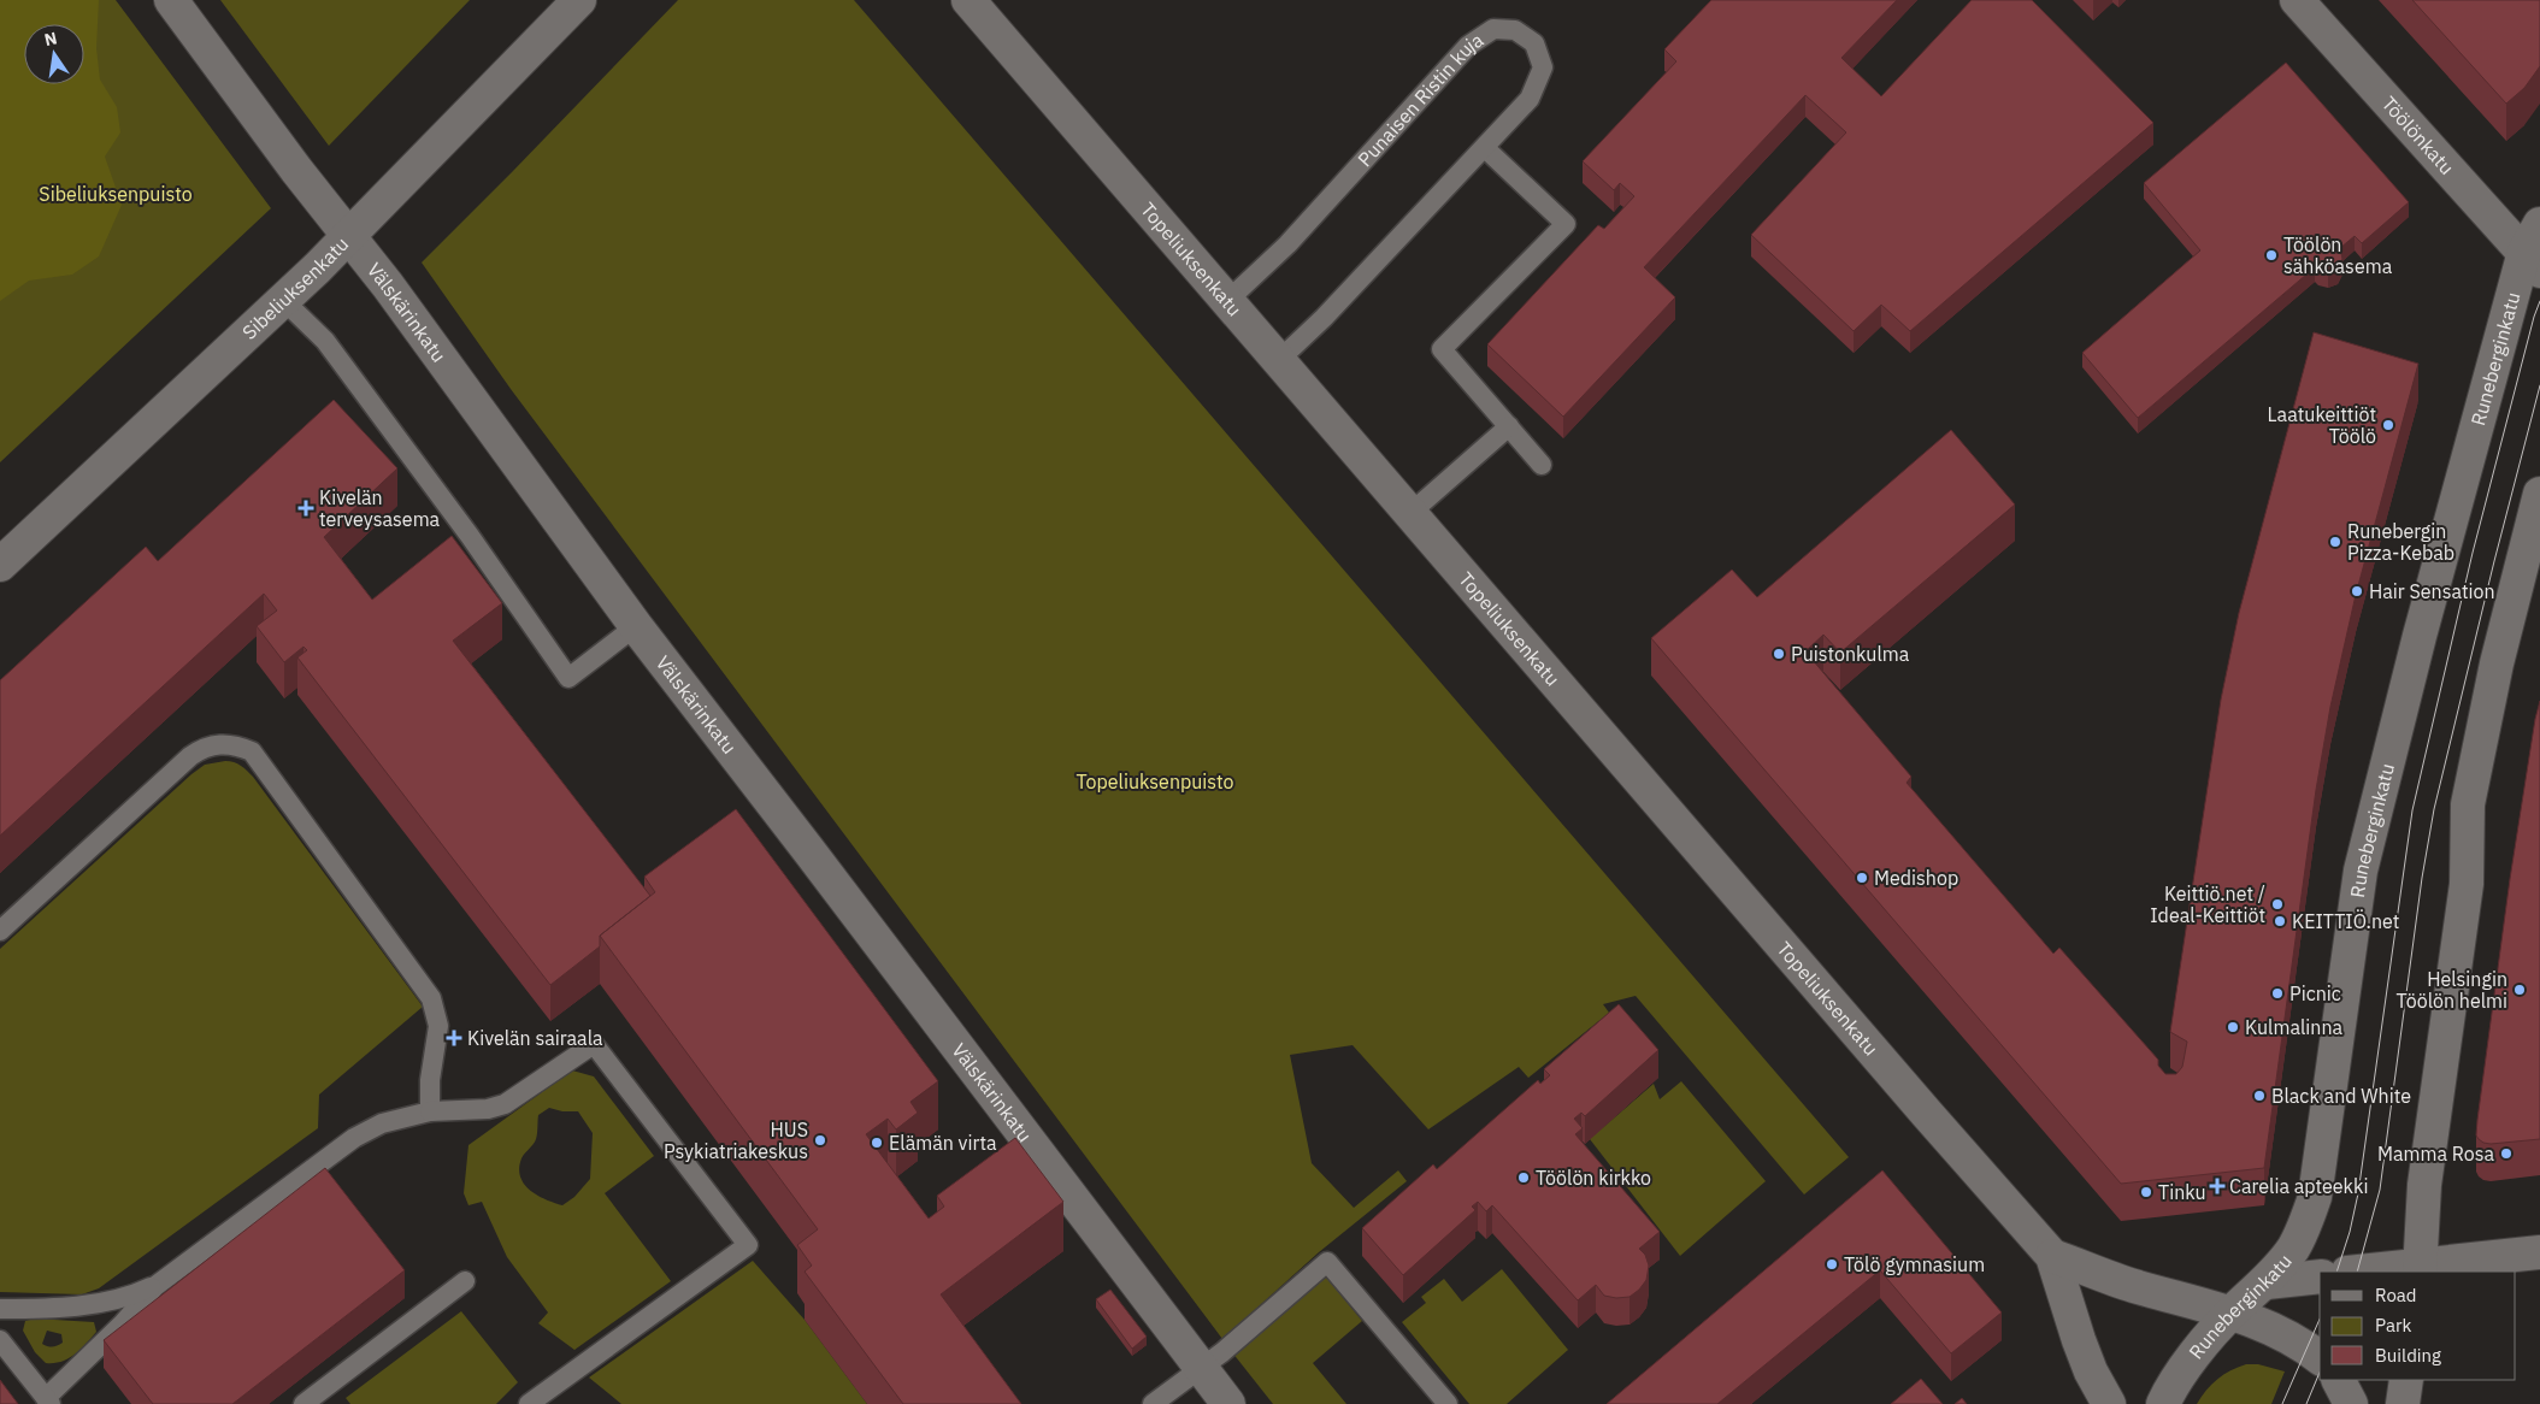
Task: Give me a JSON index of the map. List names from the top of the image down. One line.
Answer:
{"streets":{"main road":["Töölönkatu","Topeliuksenkatu","Sibeliuksenkatu","Välskärinkatu","Runeberginkatu"],"lane":["Punaisen Ristin kuja"]},"crossings":[["Punaisen Ristin kuja","Topeliuksenkatu"],["Töölönkatu","Runeberginkatu"],["Topeliuksenkatu","Runeberginkatu"],["Sibeliuksenkatu","Välskärinkatu"]],"parks":["Sibeliuksenpuisto","Topeliuksenpuisto"],"places":{"other":["Töölön sähköasema","Laatukeittiöt Töölö","Runebergin Pizza-Kebab","Hair Sensation","Puistonkulma","Medishop","Keittiö.net / Ideal-Keittiöt","KEITTIÖ.net","Helsingin Töölön helmi","Picnic","Kulmalinna","Black and White","HUS Psykiatriakeskus","Elämän virta","Mamma Rosa","Töölön kirkko","Tinku","Tölö gymnasium"],"health":["Kivelän terveysasema","Kivelän sairaala","Carelia apteekki"]},"legend":["Road","Park","Building"],"north":"top"}
